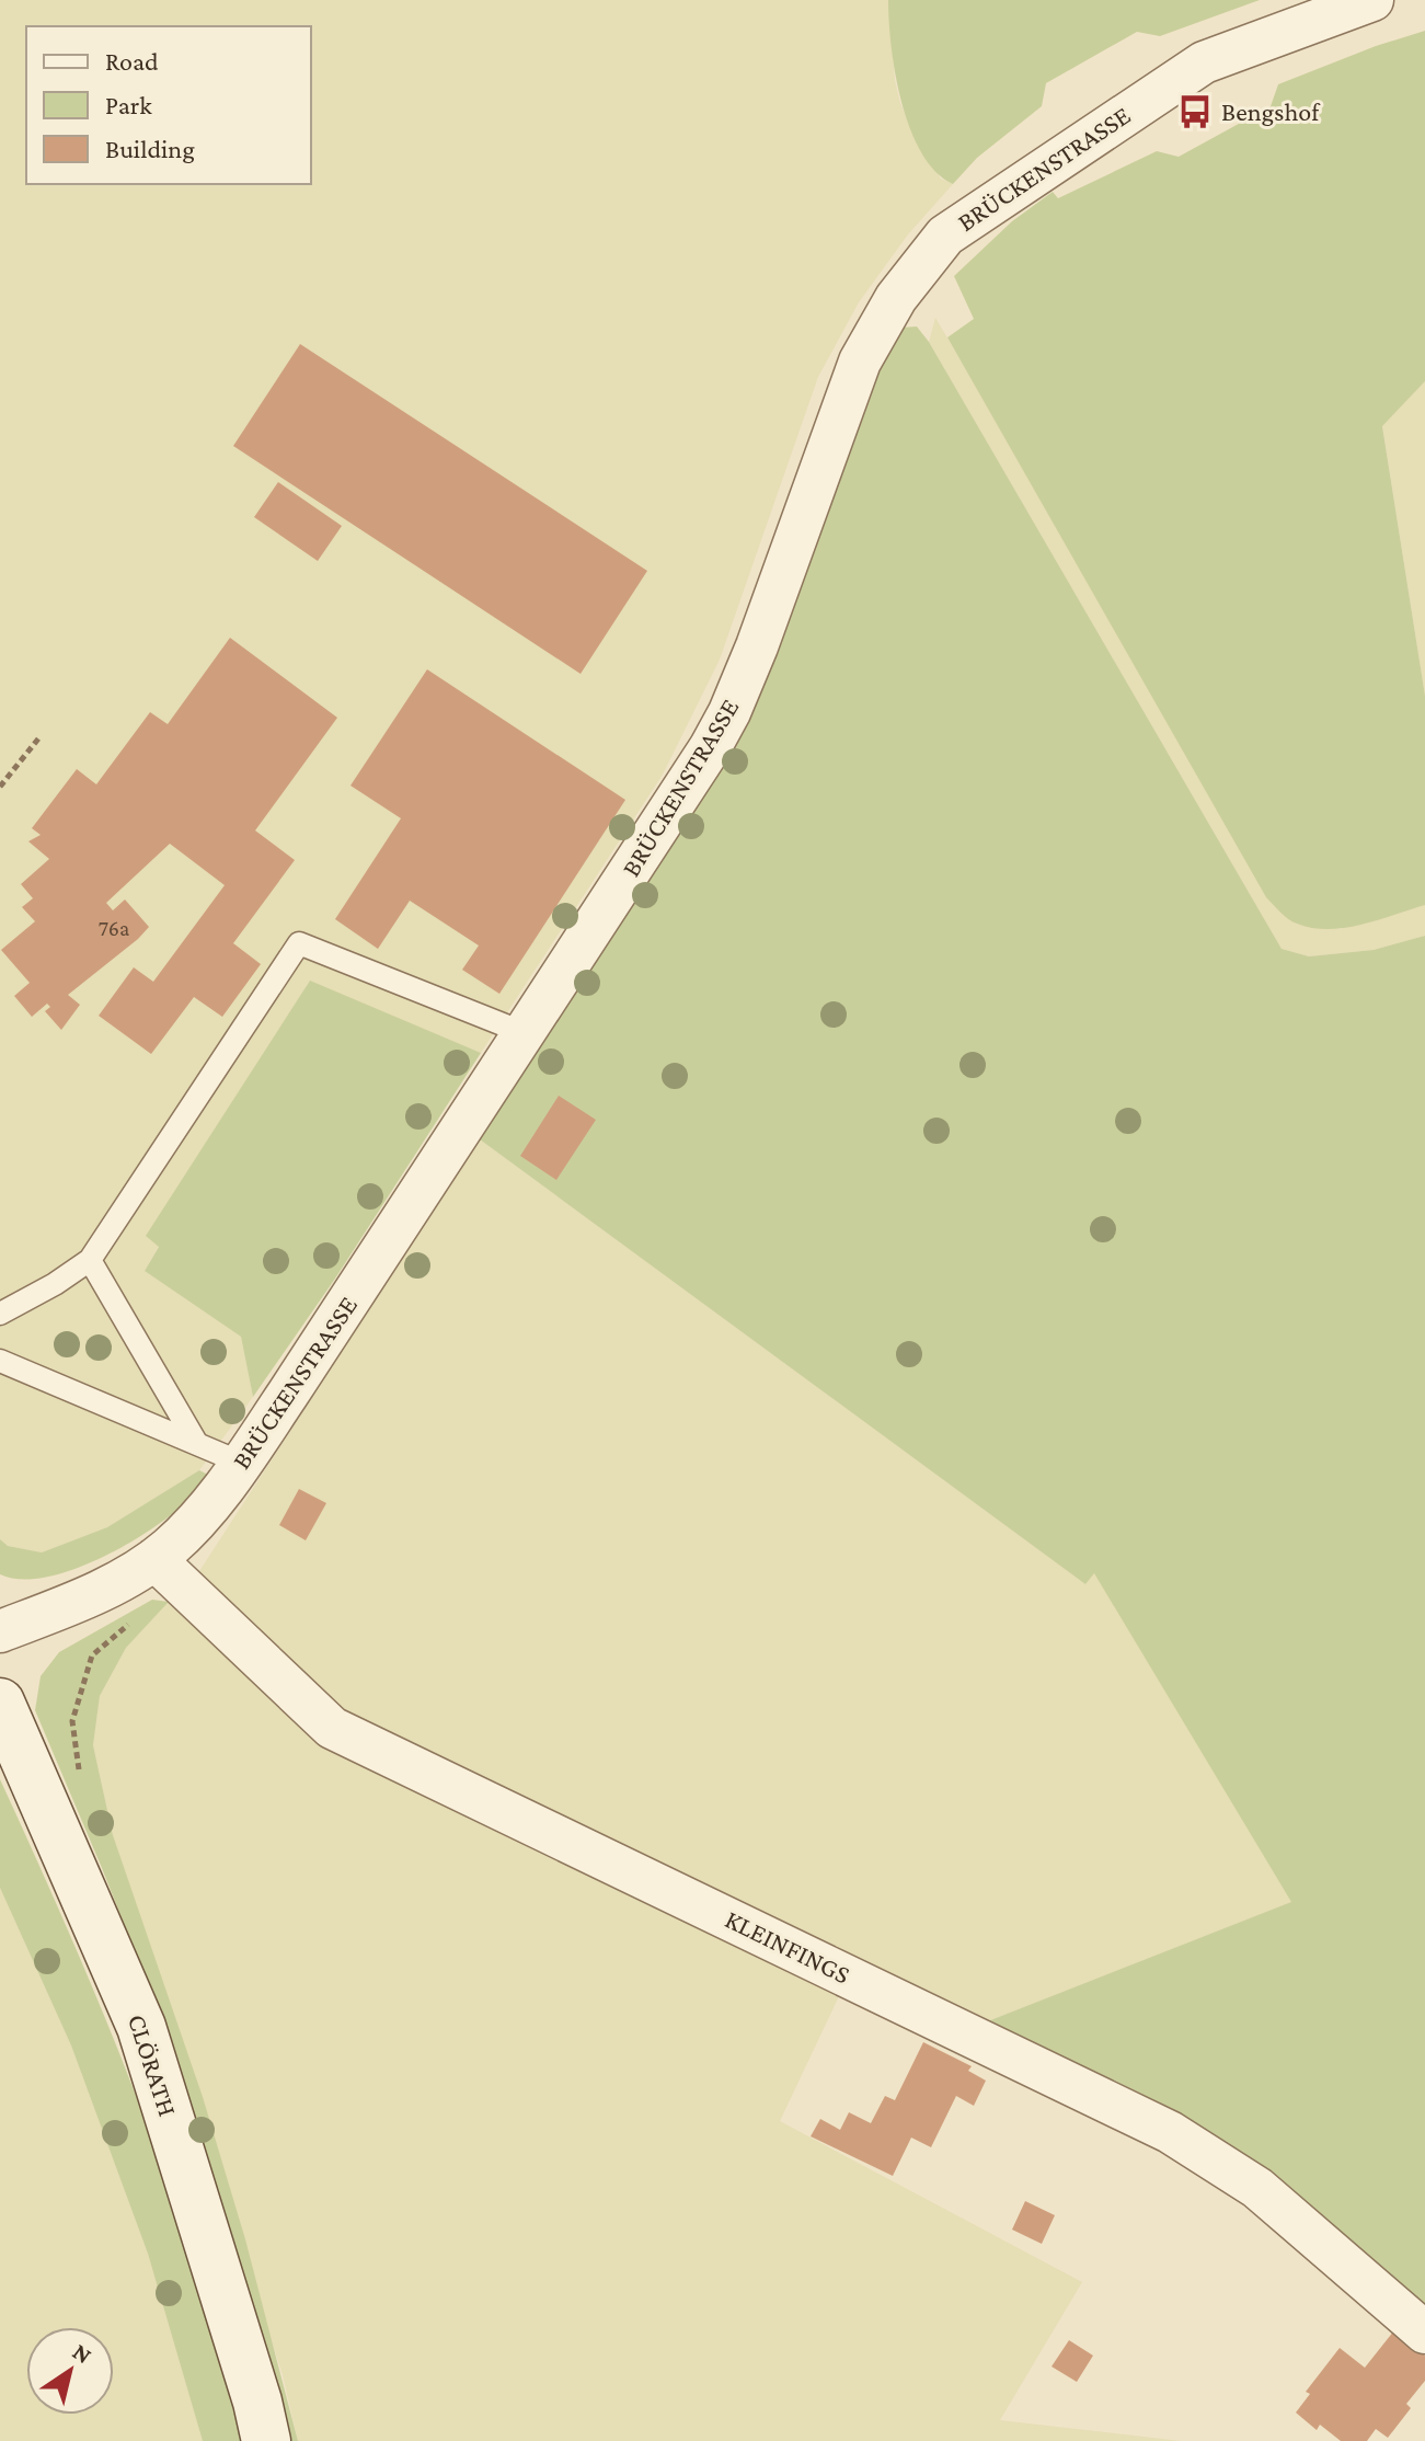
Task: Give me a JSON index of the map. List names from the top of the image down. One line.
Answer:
{"streets":{"main road":["CLÖRATH"],"street":["BRÜCKENSTRASSE","KLEINFINGS"]},"crossings":[["BRÜCKENSTRASSE","KLEINFINGS"]],"places":{"bus stop":["Bengshof"]},"house_numbers":["76a"],"legend":["Road","Park","Building"],"north":"top right"}
